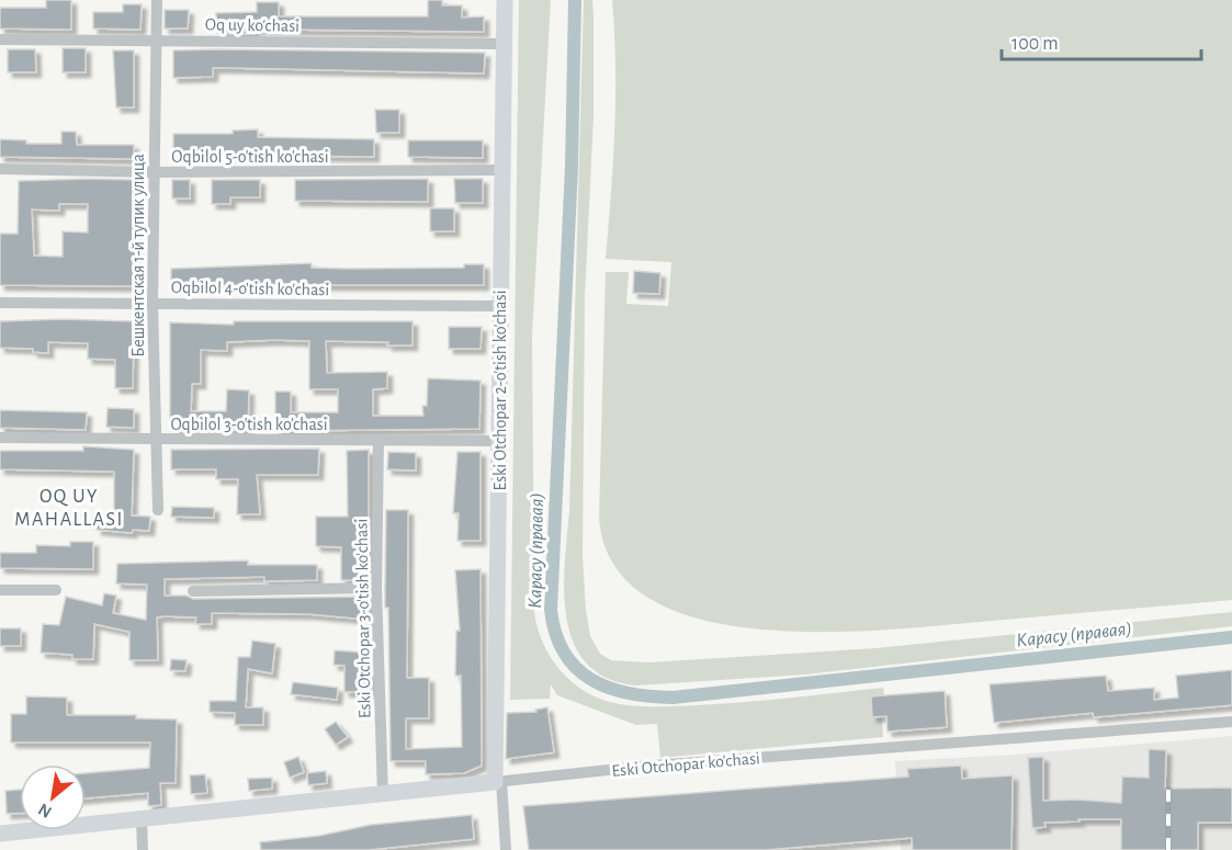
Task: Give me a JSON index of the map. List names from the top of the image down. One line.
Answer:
{"streets":{"street":["Oq uy ko'chasi","Oqbilol 5-o'tish ko'chasi","Бешкентская 1-й тупик улица","Oqbilol 4-o'tish ko'chasi","Eski Otchopar 2-o'tish ko'chasi","Oqbilol 3-o'tish ko'chasi","Eski Otchopar 3-o'tish ko'chasi","Eski Otchopar ko'chasi"]},"crossings":[["Oq uy ko'chasi","Бешкентская 1-й тупик улица"],["Oq uy ko'chasi","Eski Otchopar 2-o'tish ko'chasi"],["Oqbilol 5-o'tish ko'chasi","Бешкентская 1-й тупик улица"],["Oqbilol 5-o'tish ko'chasi","Eski Otchopar 2-o'tish ko'chasi"],["Бешкентская 1-й тупик улица","Oqbilol 4-o'tish ko'chasi"],["Бешкентская 1-й тупик улица","Oqbilol 3-o'tish ko'chasi"],["Oqbilol 4-o'tish ko'chasi","Eski Otchopar 2-o'tish ko'chasi"],["Eski Otchopar 2-o'tish ko'chasi","Oqbilol 3-o'tish ko'chasi"],["Eski Otchopar 2-o'tish ko'chasi","Eski Otchopar ko'chasi"],["Oqbilol 3-o'tish ko'chasi","Eski Otchopar 3-o'tish ko'chasi"],["Eski Otchopar 3-o'tish ko'chasi","Eski Otchopar ko'chasi"]],"districts":["OQ UY MAHALLASI"],"water":["Карасу (правая)"],"scale_bar":"100 m","north":"bottom left"}
